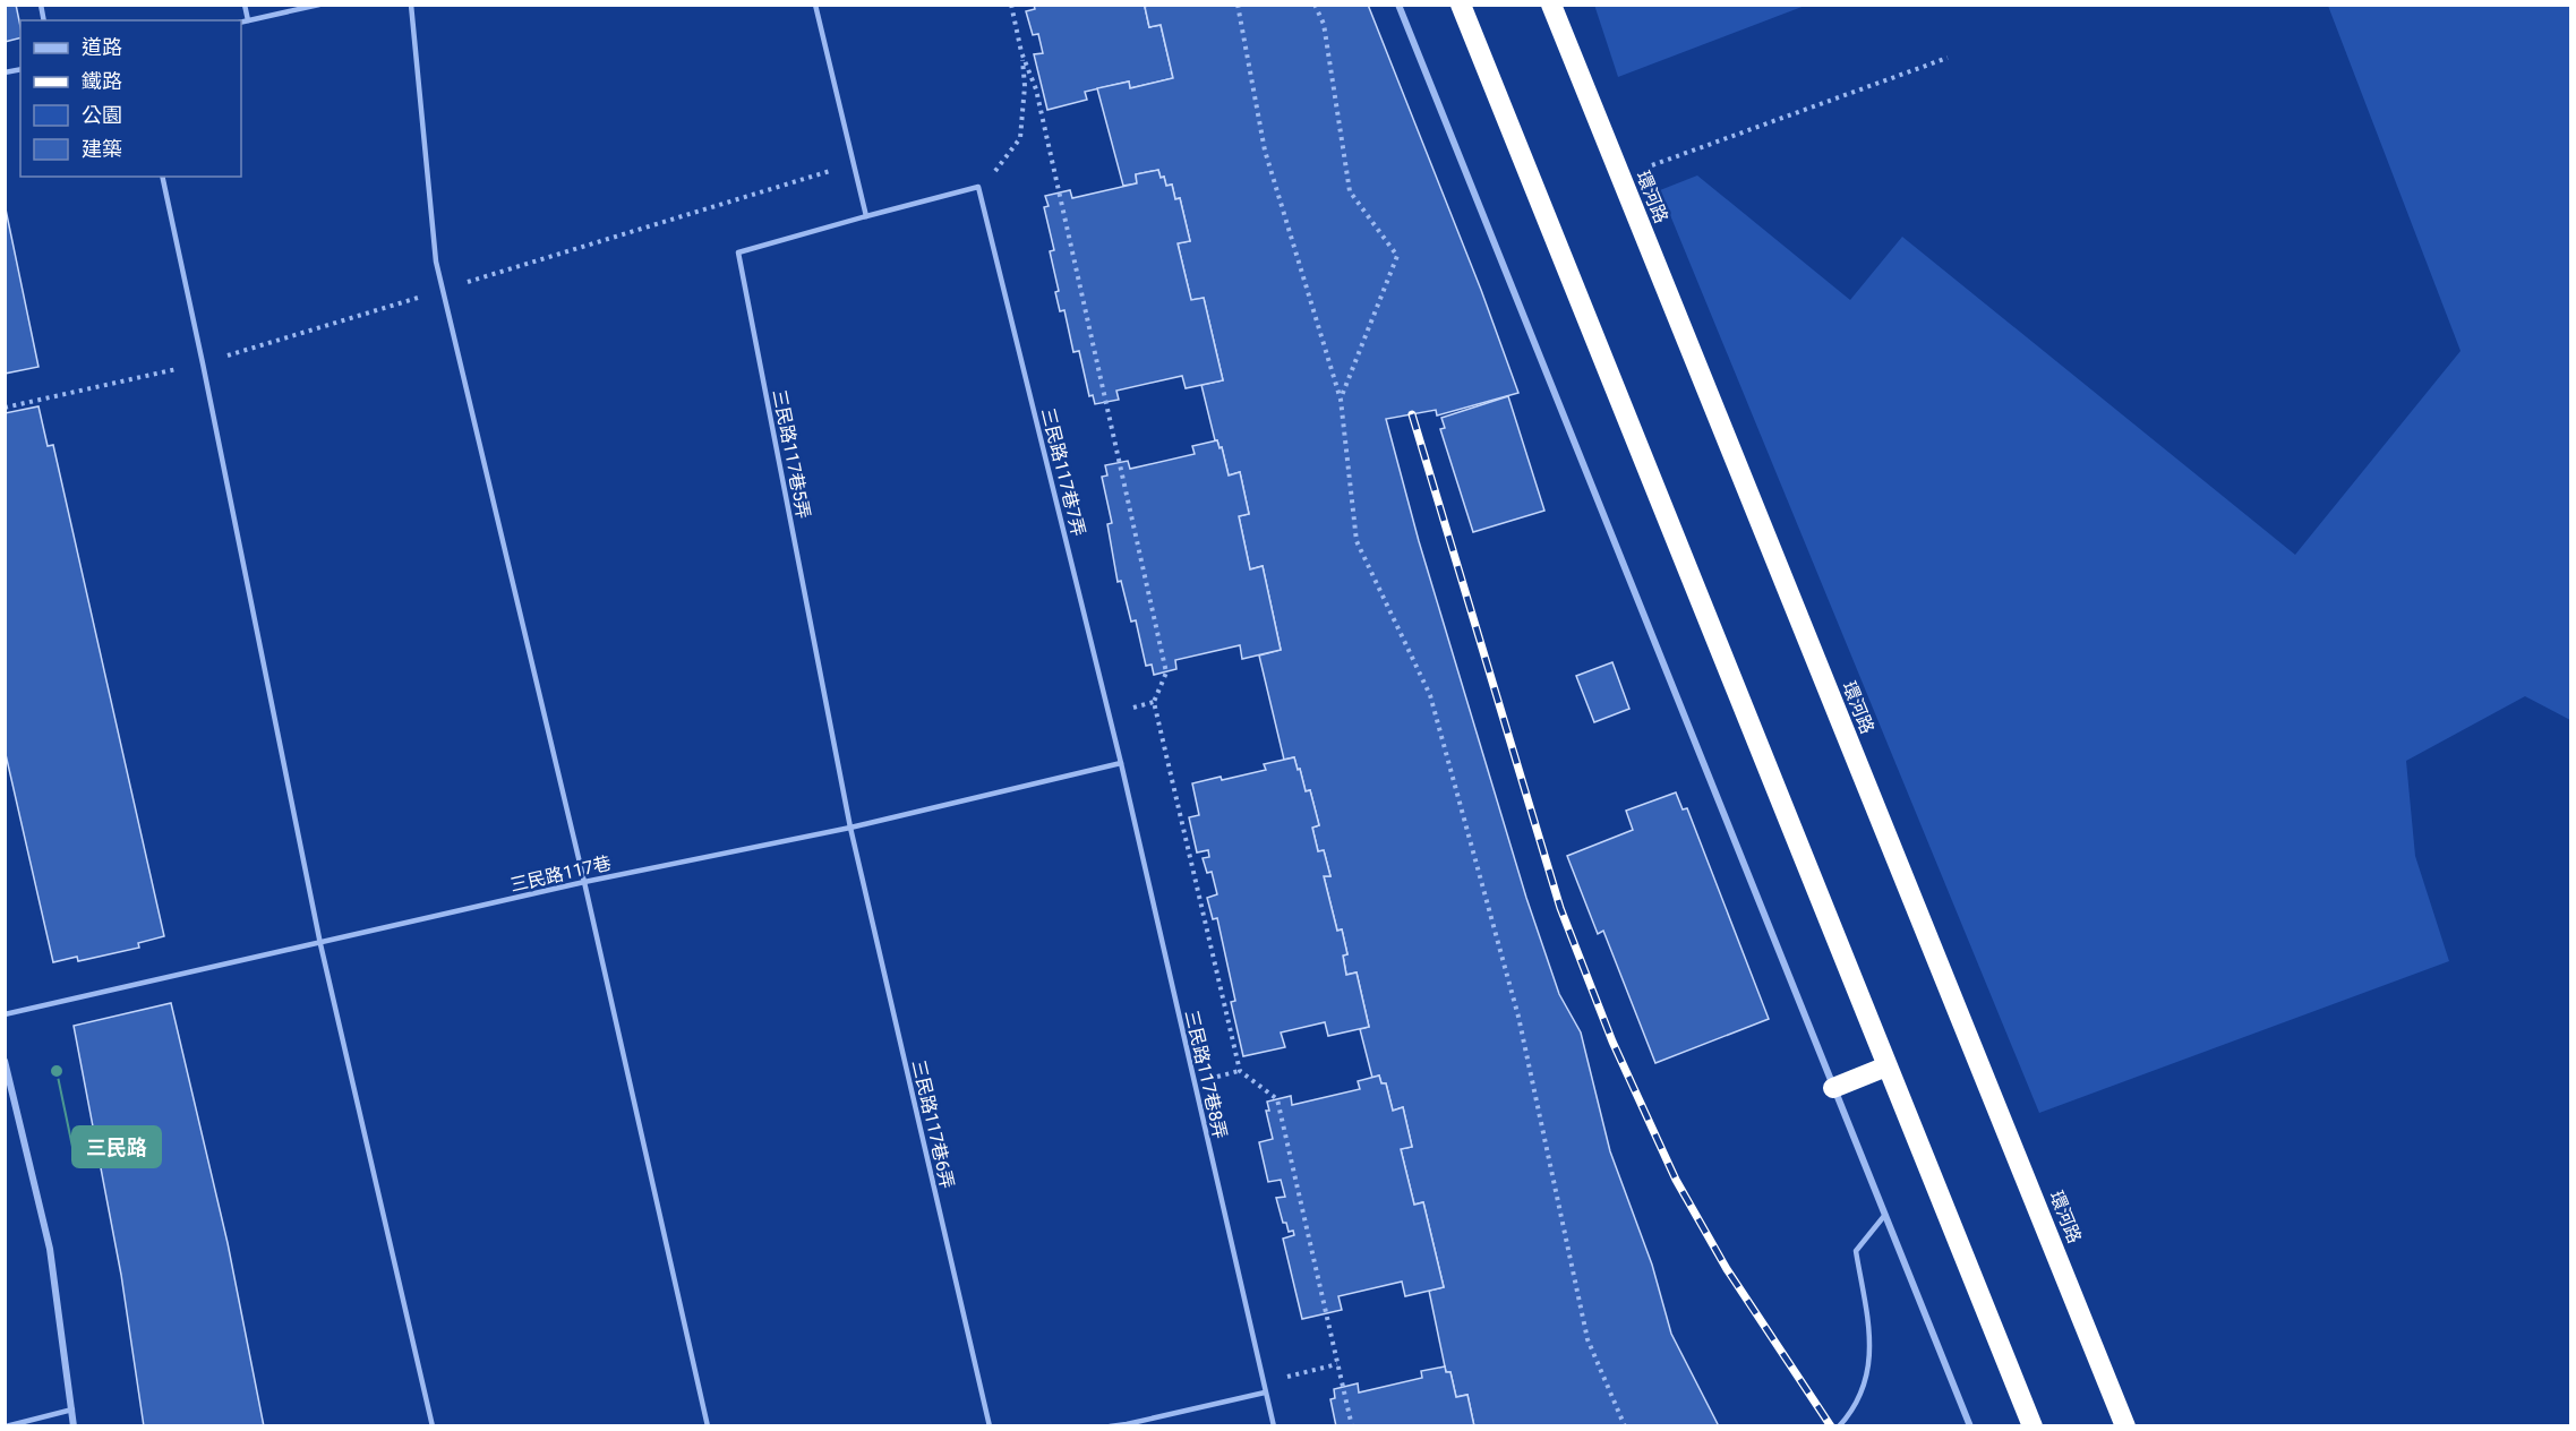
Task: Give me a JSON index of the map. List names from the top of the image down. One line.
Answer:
{"streets":{"highway":["環河路"],"lane":["三民路117巷5弄","三民路117巷7弄","三民路117巷","三民路117巷8弄","三民路117巷6弄"]},"crossings":[["三民路117巷5弄","三民路117巷"],["三民路117巷5弄","三民路117巷6弄"],["三民路117巷7弄","三民路117巷"],["三民路117巷7弄","三民路117巷8弄"],["三民路117巷","三民路117巷8弄"],["三民路117巷","三民路117巷6弄"]],"places":["三民路"],"legend":["道路","鐵路","公園","建築"]}
